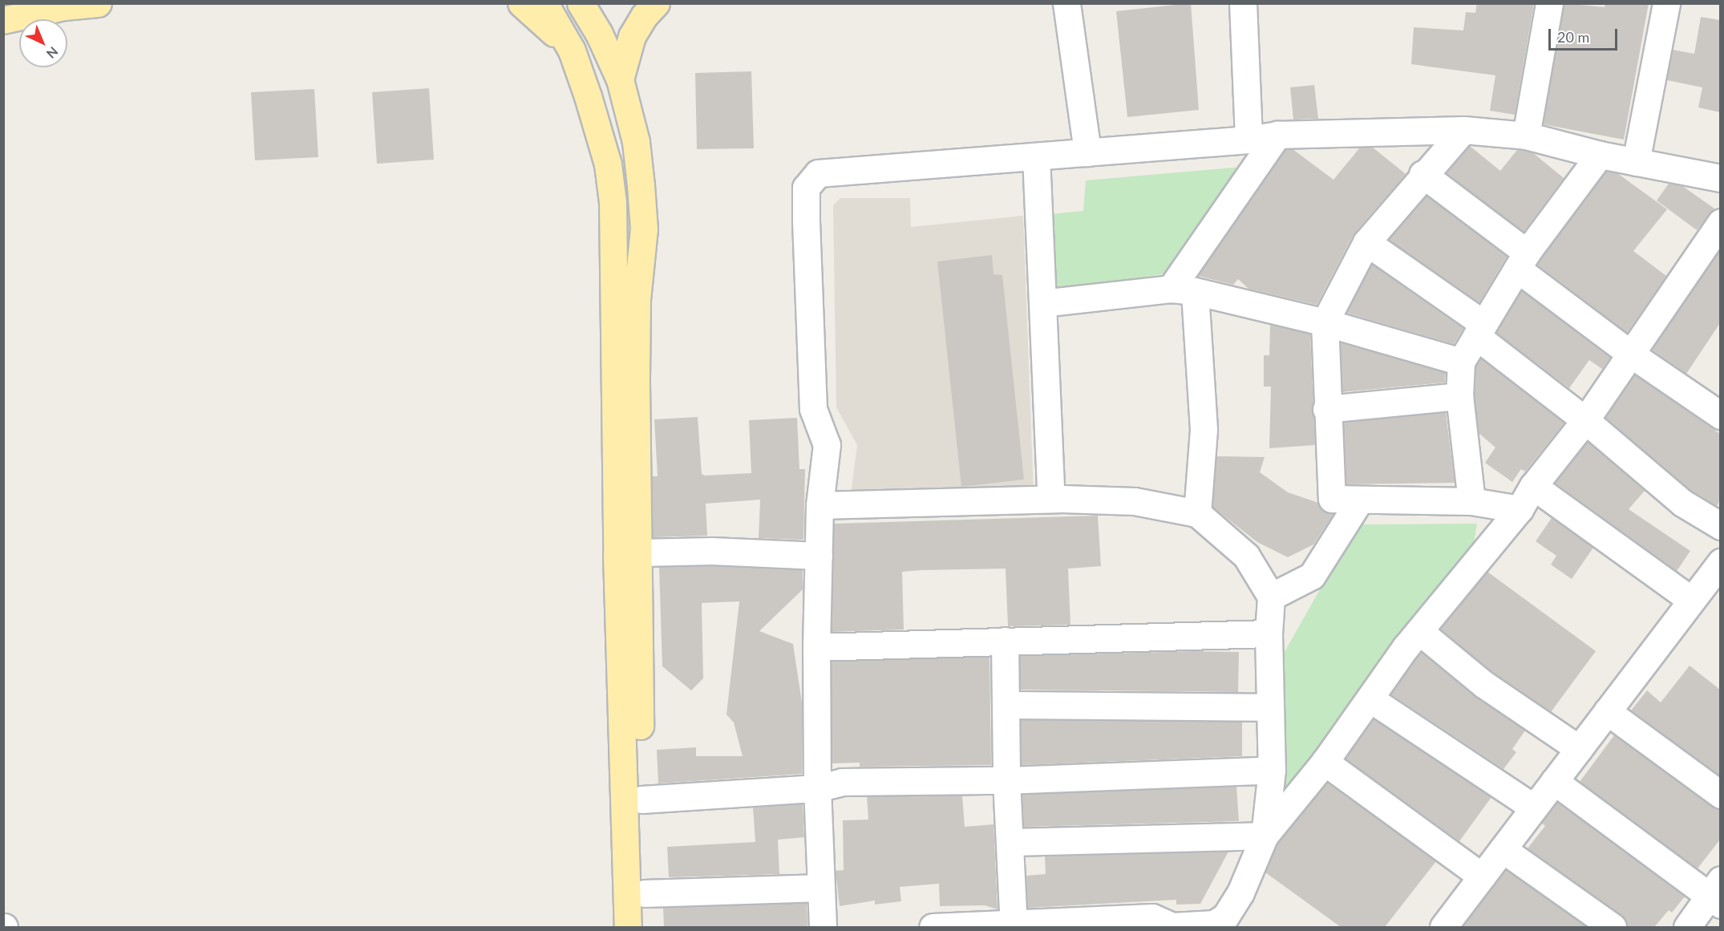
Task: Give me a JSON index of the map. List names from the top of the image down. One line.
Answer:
{"scale_bar":"20 m","north":"bottom right"}
